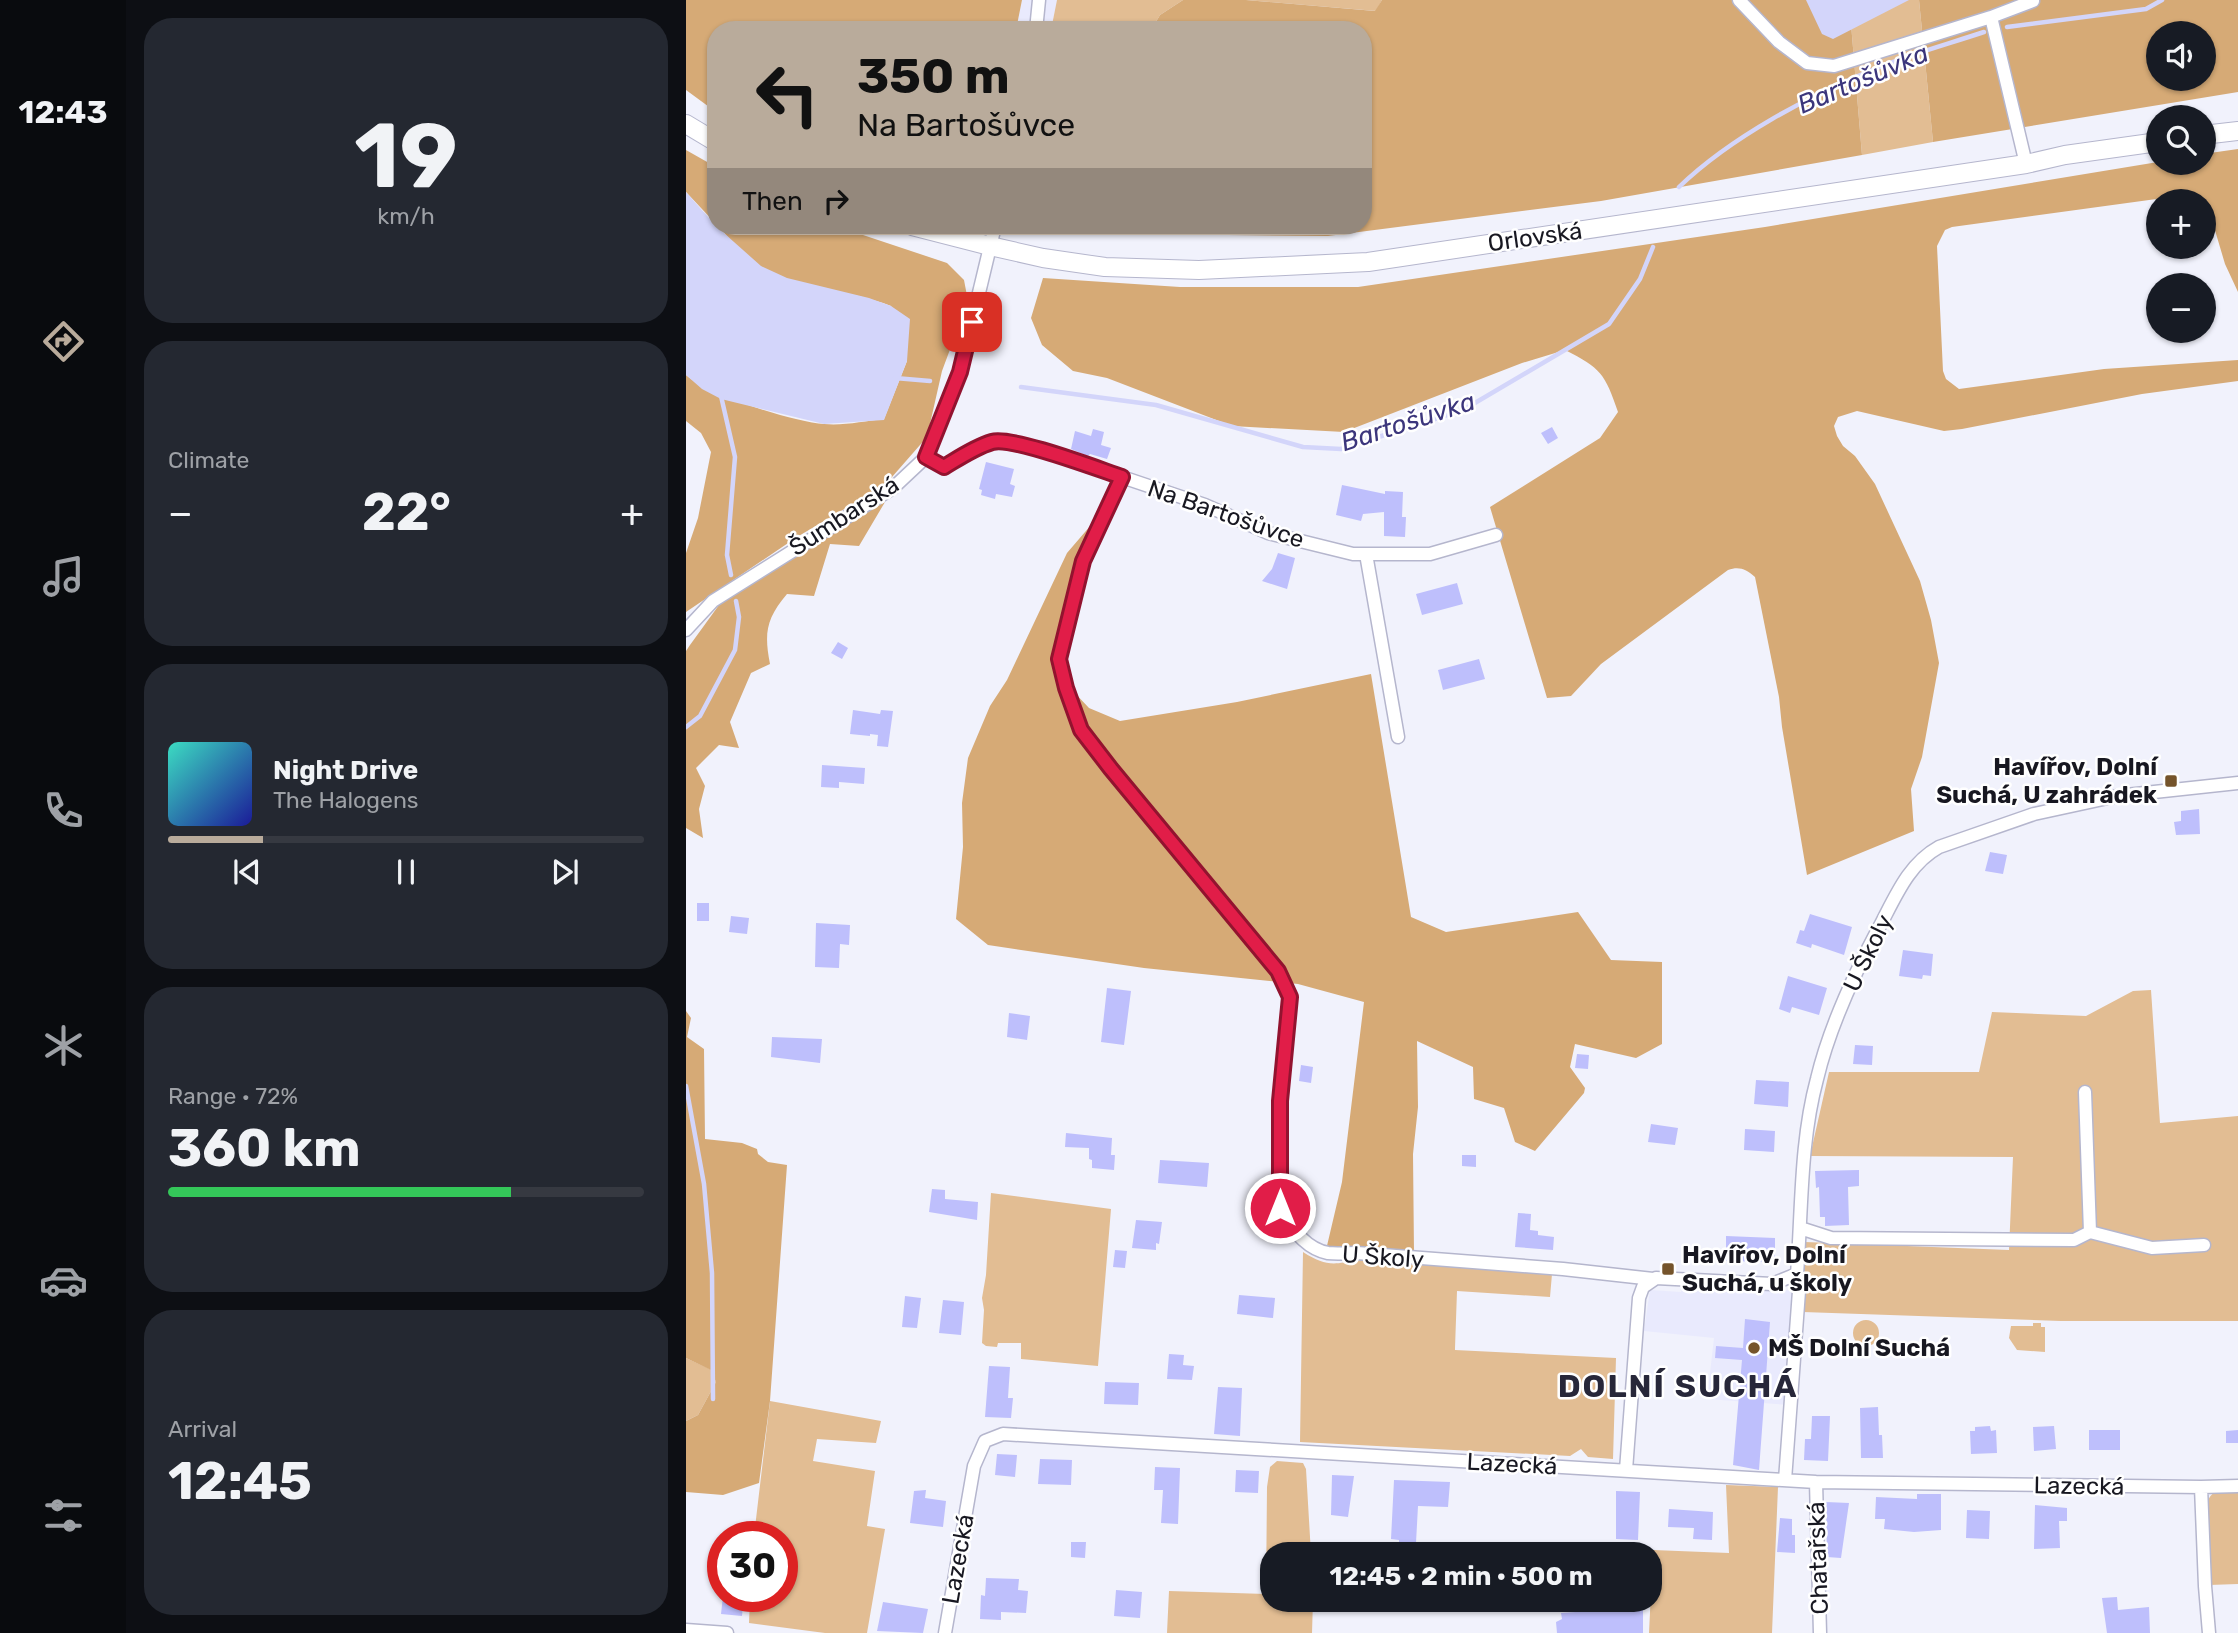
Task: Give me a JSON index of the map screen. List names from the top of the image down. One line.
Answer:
{"streets":{"street":["Orlovská","Na Bartošůvce","Šumbarská","U Školy","Lazecká","Chatařská"]},"crossings":[["Orlovská","Šumbarská"],["Na Bartošůvce","Šumbarská"],["Na Bartošůvce","U Školy"],["Lazecká","Chatařská"]],"districts":["DOLNÍ SUCHÁ"],"water":["Bartošůvka"],"places":{"transit":["Havířov, Dolní Suchá, U zahrádek","Havířov, Dolní Suchá, u školy"],"other":["MŠ Dolní Suchá"]},"page":{"tabs":"12:43","tile":[["19","km/h"],"Climate",["Range · 72%","360 km"],["Arrival","12:45"]],"map_buttons":["+","−"],"turn":["350 m","Na Bartošůvce"],"then":"Then","heat":["−","22°","+"],"song":["Night Drive","The Halogens"],"limit":"30","trip":"12:45 · 2 min · 500 m"}}
